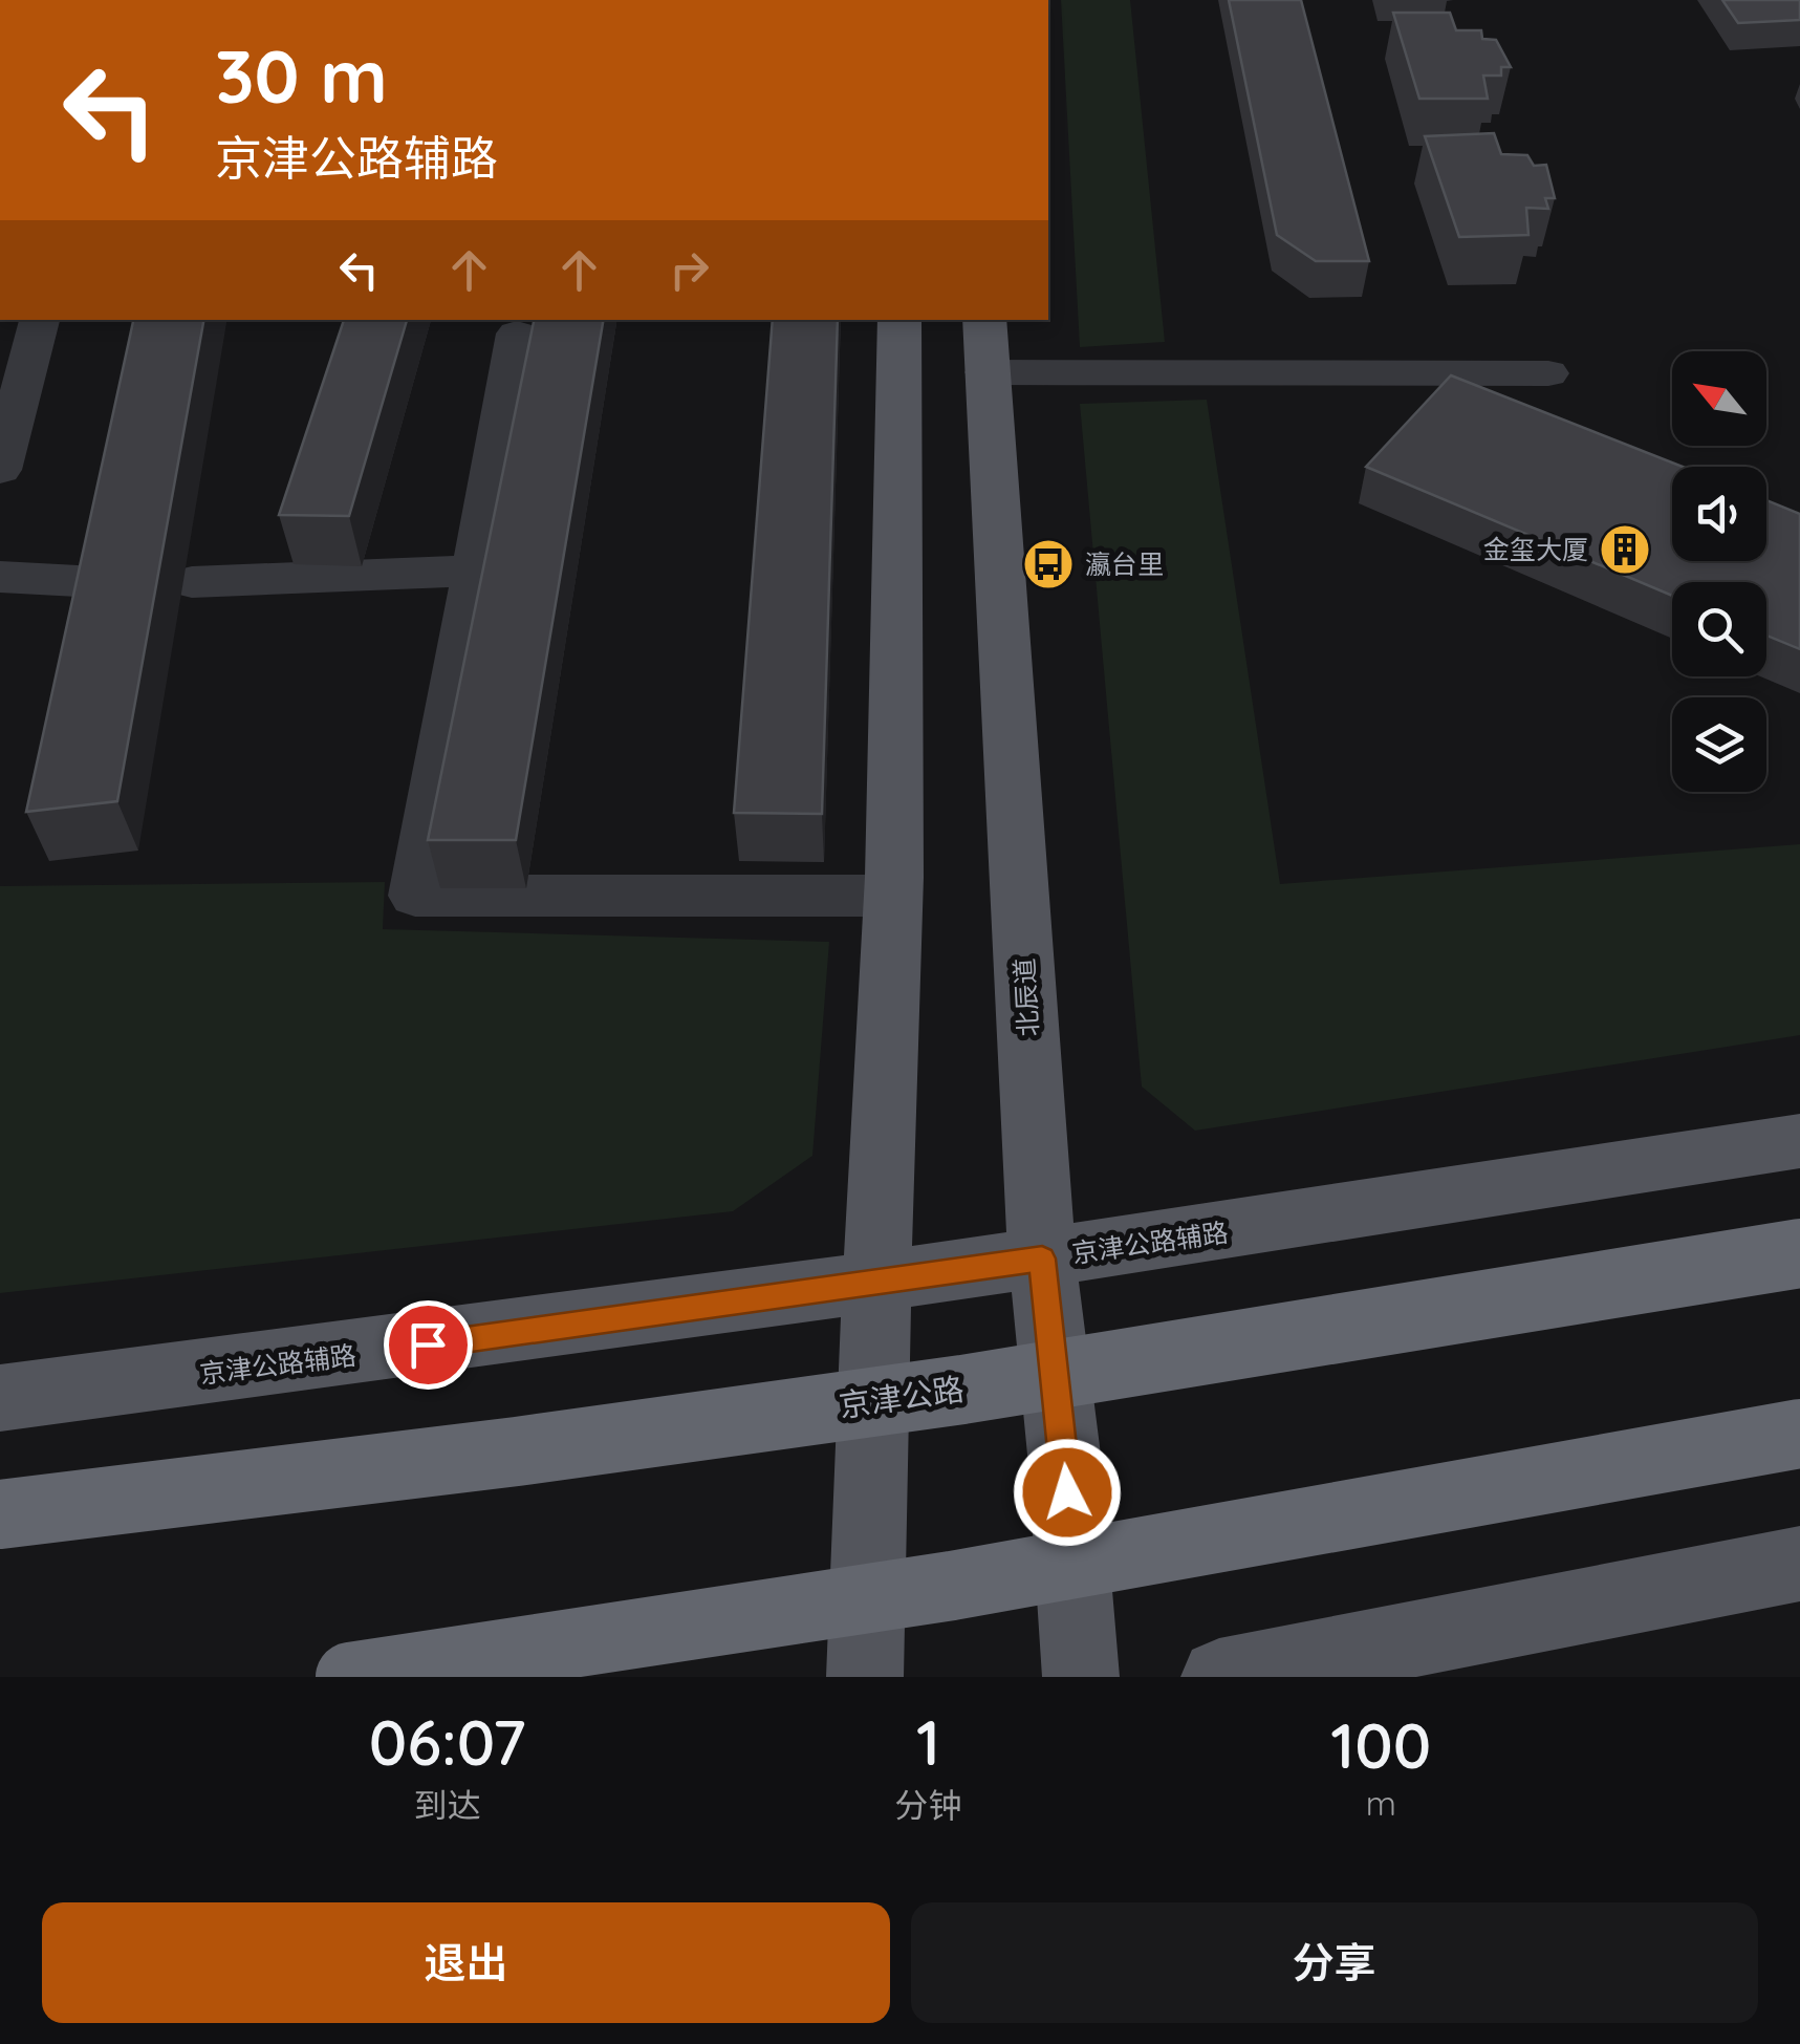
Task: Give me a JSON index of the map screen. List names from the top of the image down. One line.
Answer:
{"streets":{"highway":["京津公路"],"main road":["北辰道","京津公路辅路"]},"crossings":[["北辰道","京津公路辅路"]],"places":{"building":["金玺大厦"],"bus stop":["瀛台里"]},"north":"top left","page":{"turn":["30 m","京津公路辅路"],"eta":["06:07","到达","1","分钟","100","m"],"buttons":["退出","分享"]}}
